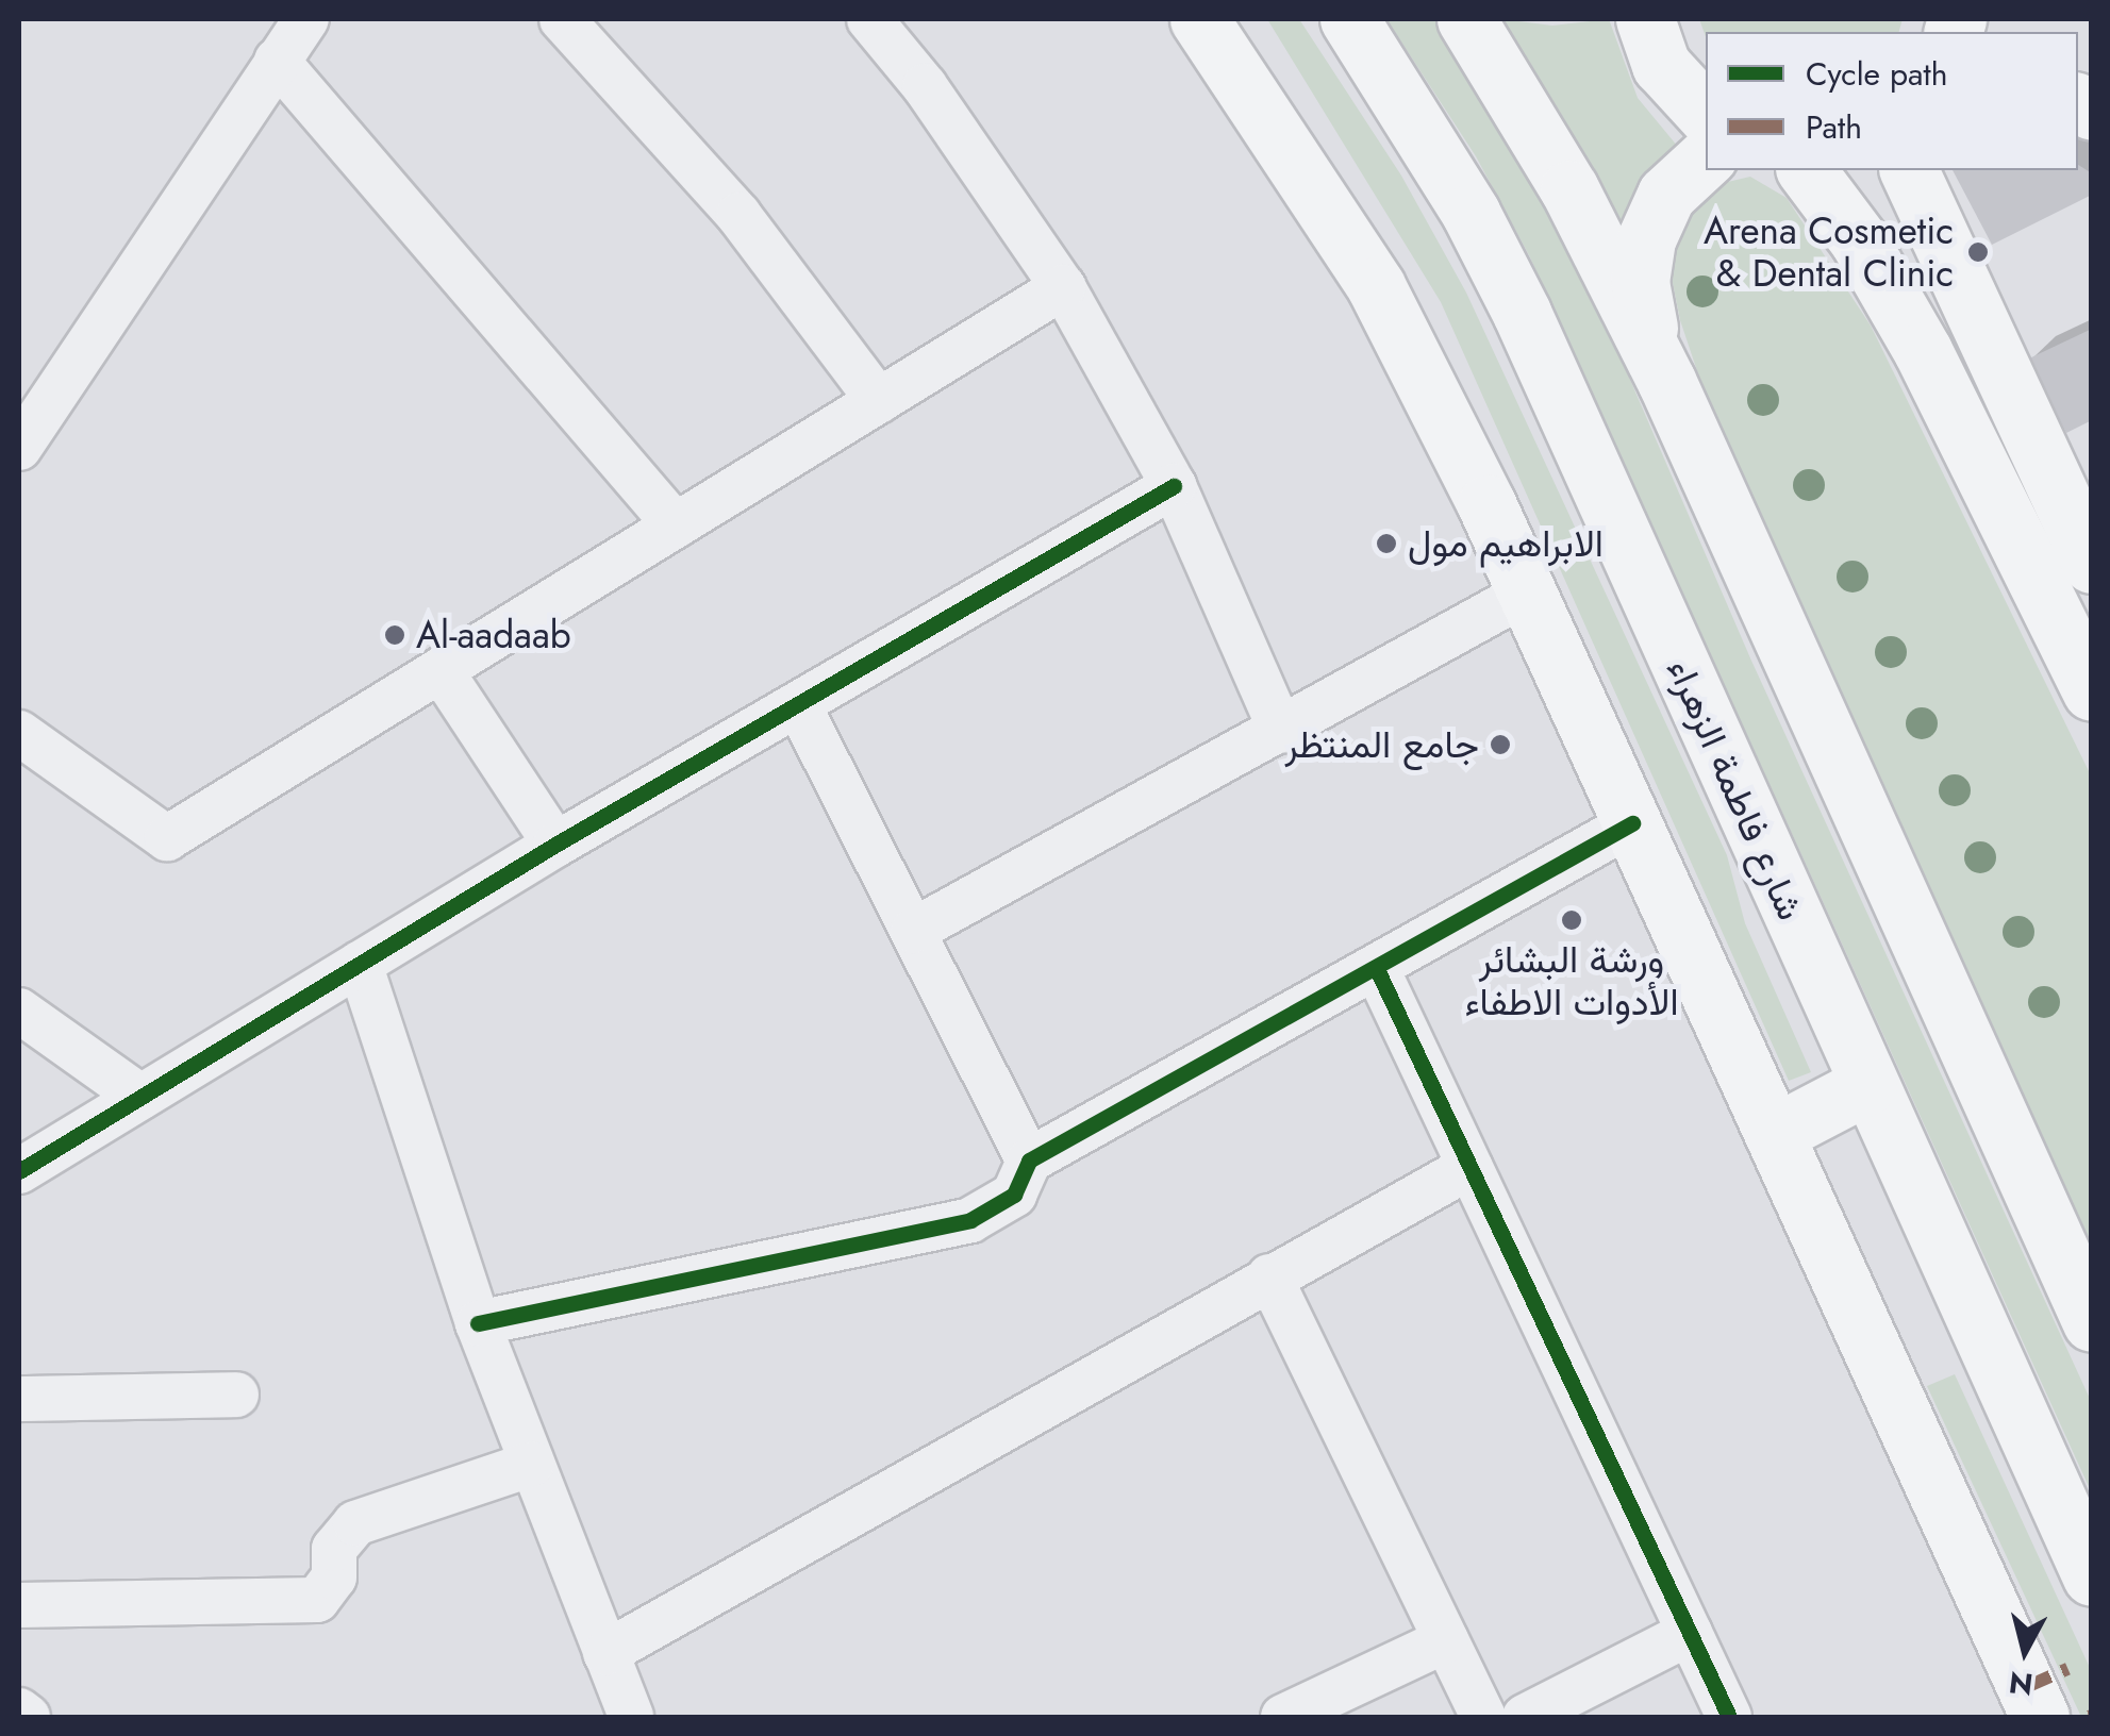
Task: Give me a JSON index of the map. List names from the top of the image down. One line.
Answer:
{"streets":{"main road":["شارع فاطمة الزهراء"]},"places":["Arena Cosmetic & Dental Clinic","الابراهيم مول","Al-aadaab","جامع المنتظر","ورشة البشائر الأدوات الاطفاء"],"legend":["Cycle path","Path"],"north":"bottom"}
